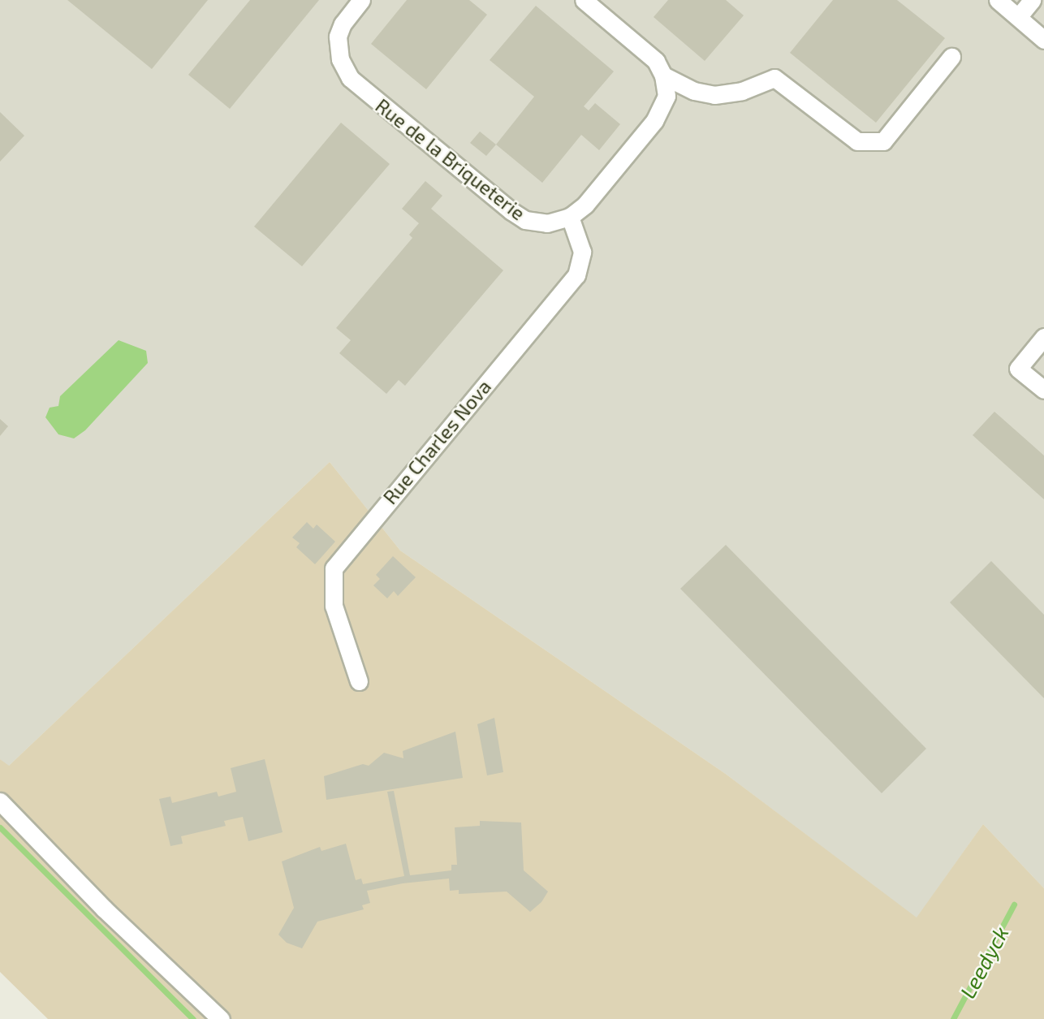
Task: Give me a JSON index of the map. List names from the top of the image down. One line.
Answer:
{"streets":{"street":["Rue de la Briqueterie","Rue Charles Nova"]},"crossings":[["Rue de la Briqueterie","Rue Charles Nova"]],"water":["Leedyck"]}
